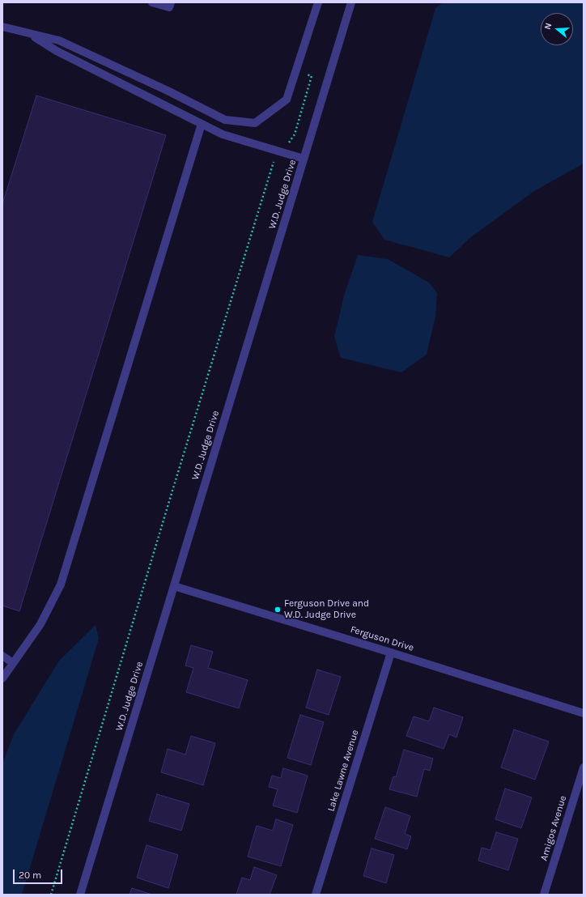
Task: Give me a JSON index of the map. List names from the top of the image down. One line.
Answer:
{"streets":{"street":["W.D. Judge Drive","Ferguson Drive","Lake Lawne Avenue","Amigos Avenue"]},"crossings":[["W.D. Judge Drive","Ferguson Drive"],["Ferguson Drive","Lake Lawne Avenue"]],"places":["Ferguson Drive and W.D. Judge Drive"],"scale_bar":"20 m","north":"left"}
